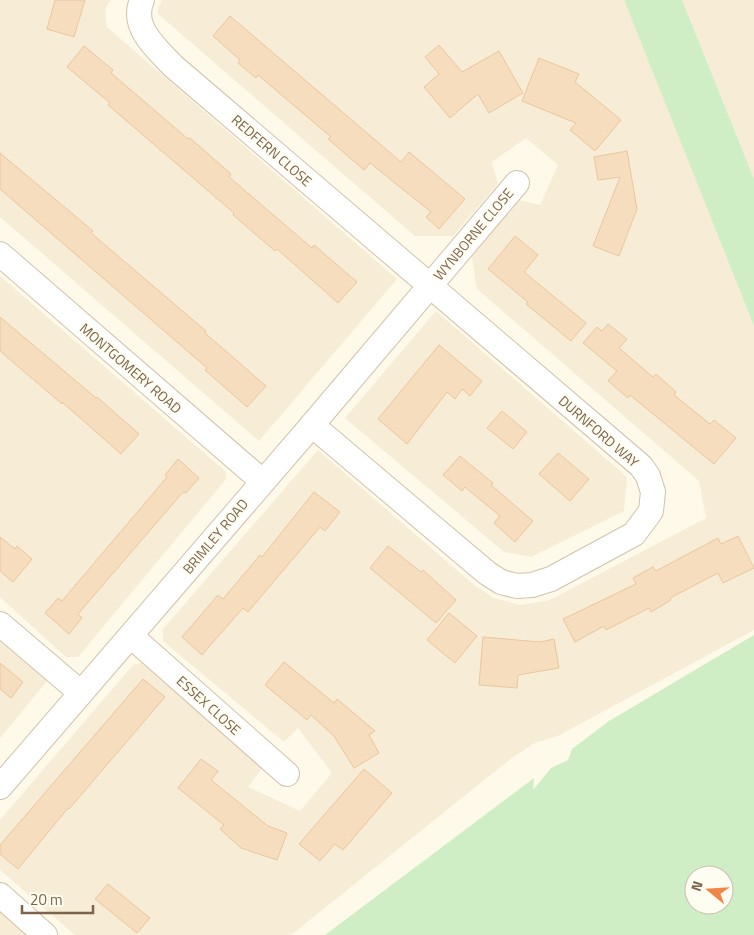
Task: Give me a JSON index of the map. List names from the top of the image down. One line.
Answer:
{"streets":{"street":["REDFERN CLOSE","WYNBORNE CLOSE","MONTGOMERY ROAD","DURNFORD WAY","BRIMLEY ROAD","ESSEX CLOSE"]},"crossings":[["REDFERN CLOSE","WYNBORNE CLOSE"],["REDFERN CLOSE","DURNFORD WAY"],["REDFERN CLOSE","BRIMLEY ROAD"],["WYNBORNE CLOSE","DURNFORD WAY"],["WYNBORNE CLOSE","BRIMLEY ROAD"],["MONTGOMERY ROAD","BRIMLEY ROAD"],["DURNFORD WAY","BRIMLEY ROAD"],["BRIMLEY ROAD","ESSEX CLOSE"]],"scale_bar":"20 m","north":"left"}
